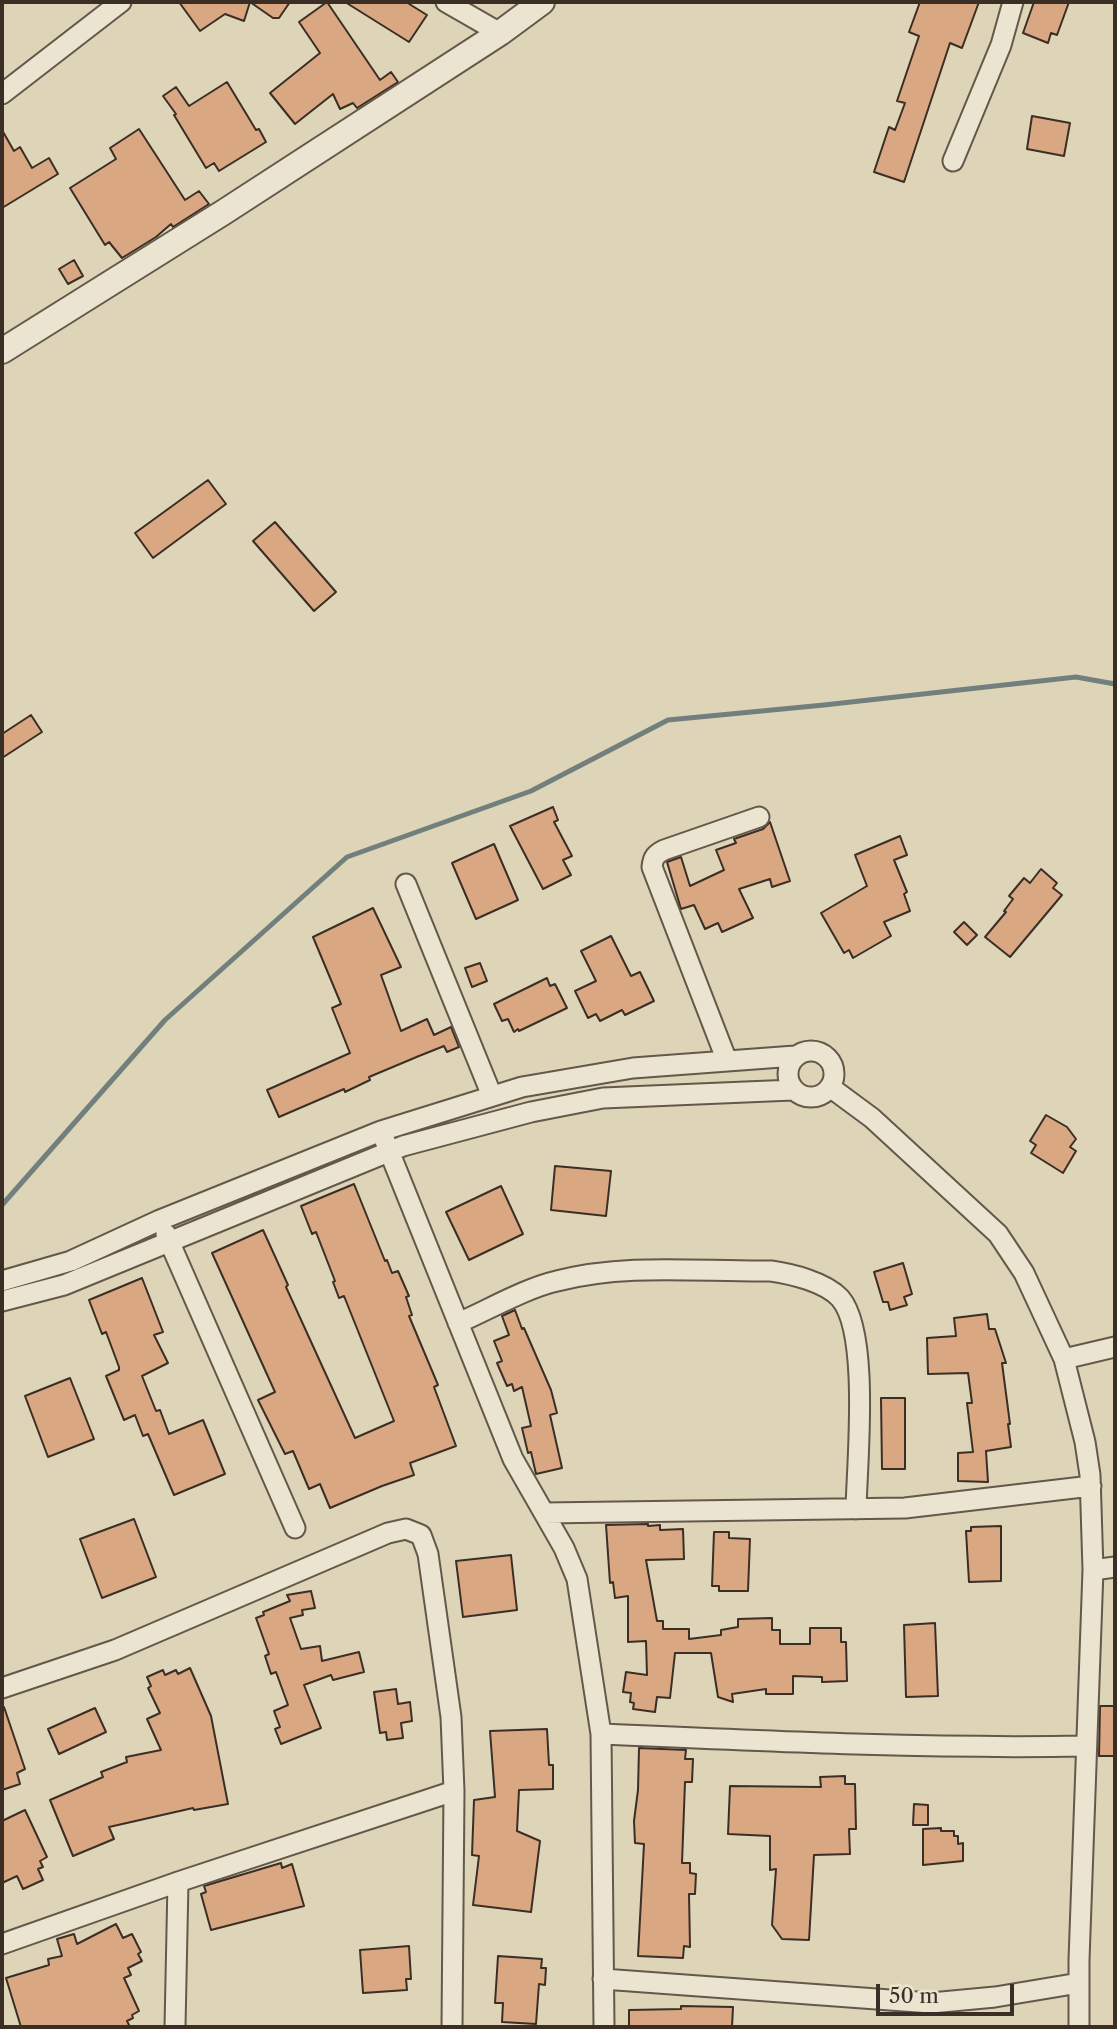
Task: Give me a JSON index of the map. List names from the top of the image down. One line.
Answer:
{"scale_bar":"50 m"}
